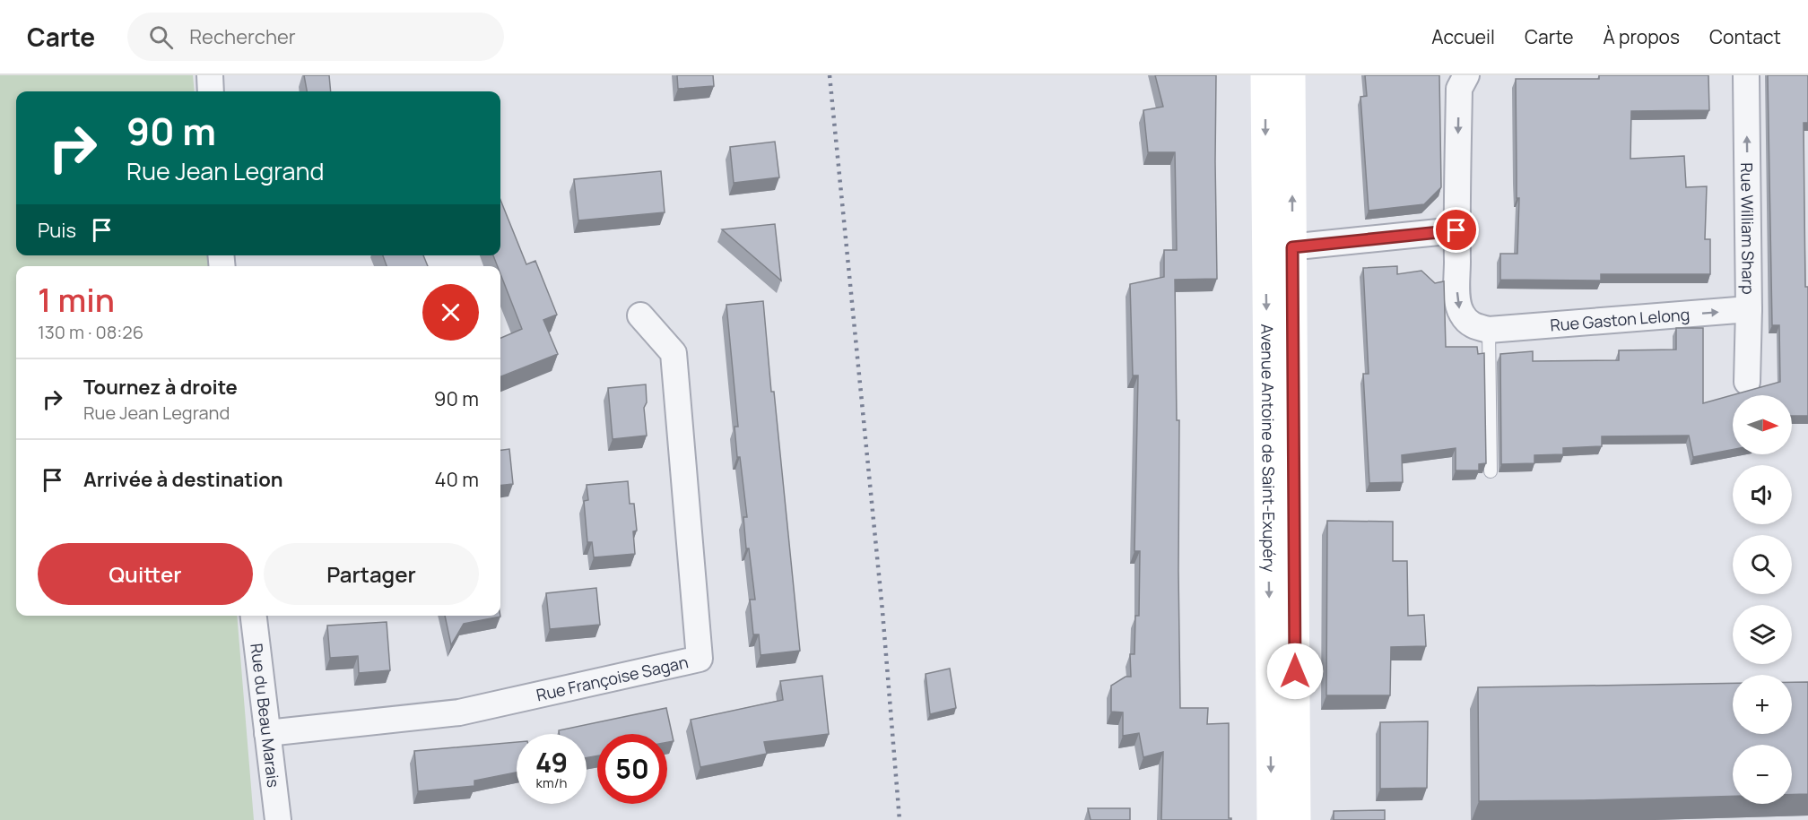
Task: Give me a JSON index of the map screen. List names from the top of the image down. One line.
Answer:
{"streets":{"main road":["Avenue Antoine de Saint-Exupéry"],"street":["Rue William Sharp","Rue Gaston Lelong","Rue Françoise Sagan","Rue du Beau Marais"]},"crossings":[["Rue William Sharp","Rue Gaston Lelong"],["Rue Françoise Sagan","Rue du Beau Marais"]],"one_way":["Rue William Sharp","Rue Gaston Lelong"],"north":"right","page":{"header":"Carte","search":"Rechercher","nav":["Accueil","Carte","À propos","Contact"],"turn":["90 m","Rue Jean Legrand"],"then":"Puis","heading":["1 min","130 m · 08:26"],"list":[{"name":"Tournez à droite","note":"Rue Jean Legrand","value":"90 m"},{"name":"Arrivée à destination","value":"40 m"}],"map_buttons":["+","−"],"buttons":["Quitter","Partager"],"speed":"49 km/h","limit":"50"}}
